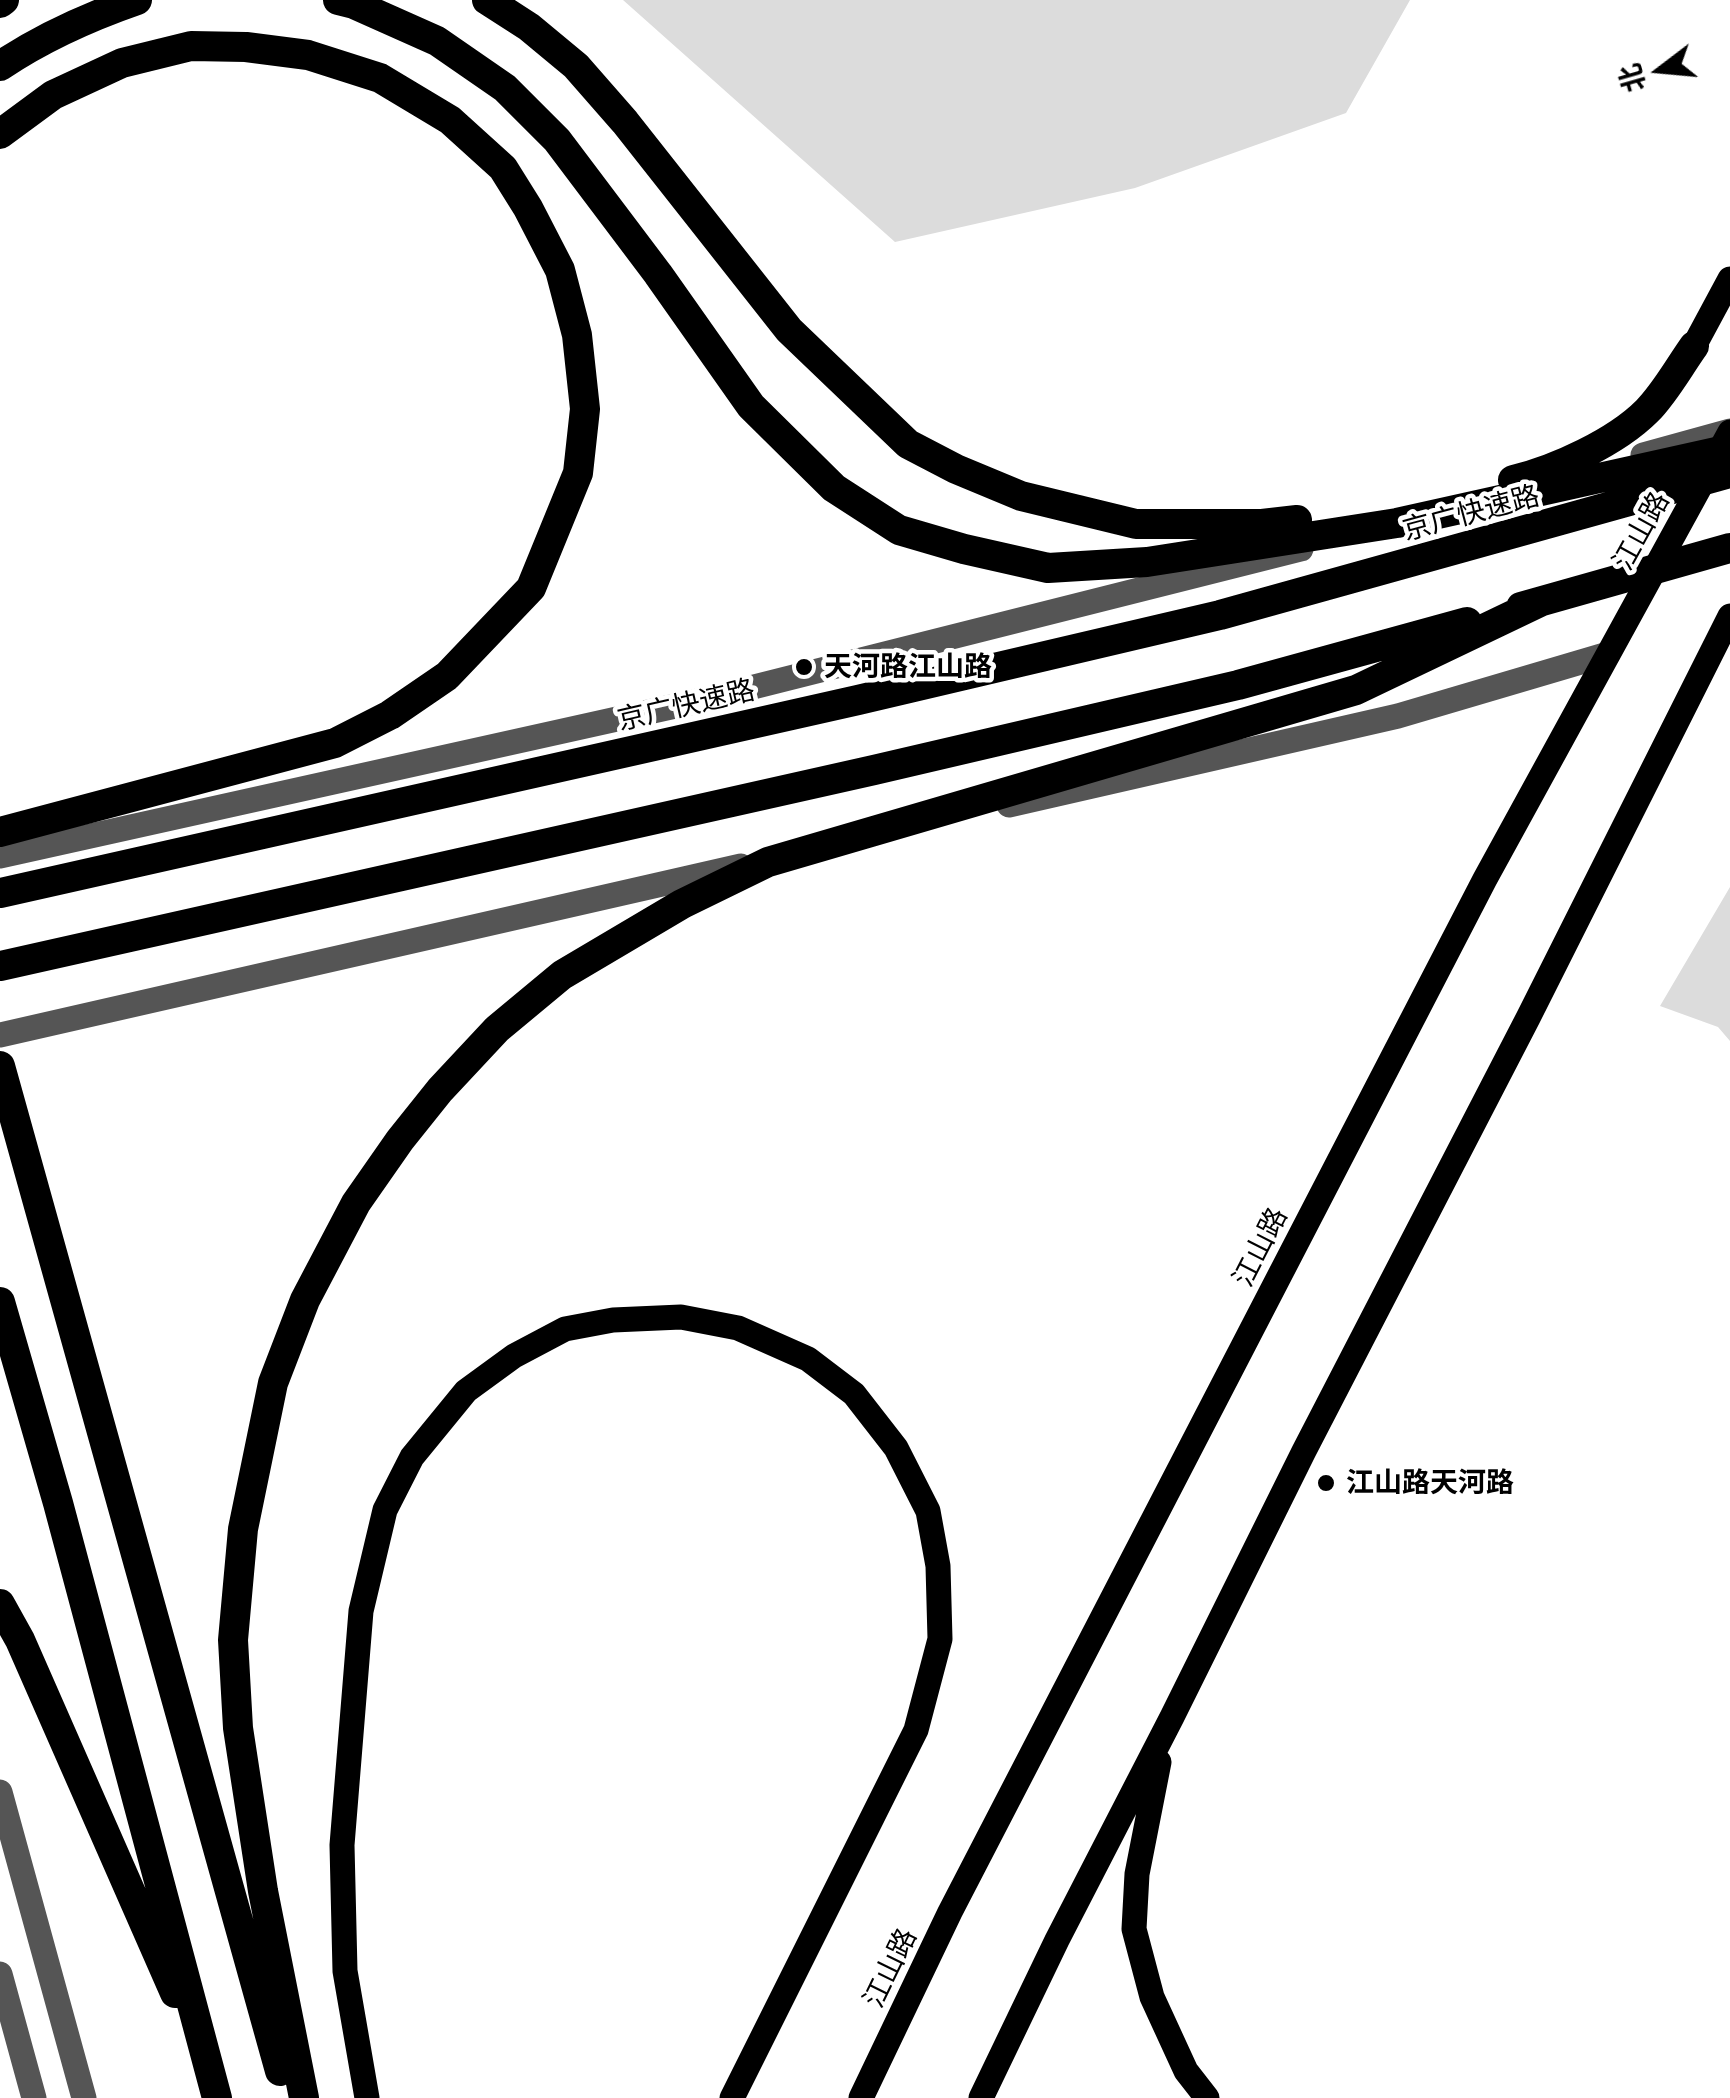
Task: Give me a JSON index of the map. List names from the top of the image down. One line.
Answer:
{"streets":{"highway":["京广快速路"],"main road":["江山路"]},"places":["天河路江山路","江山路天河路"],"north":"left"}
